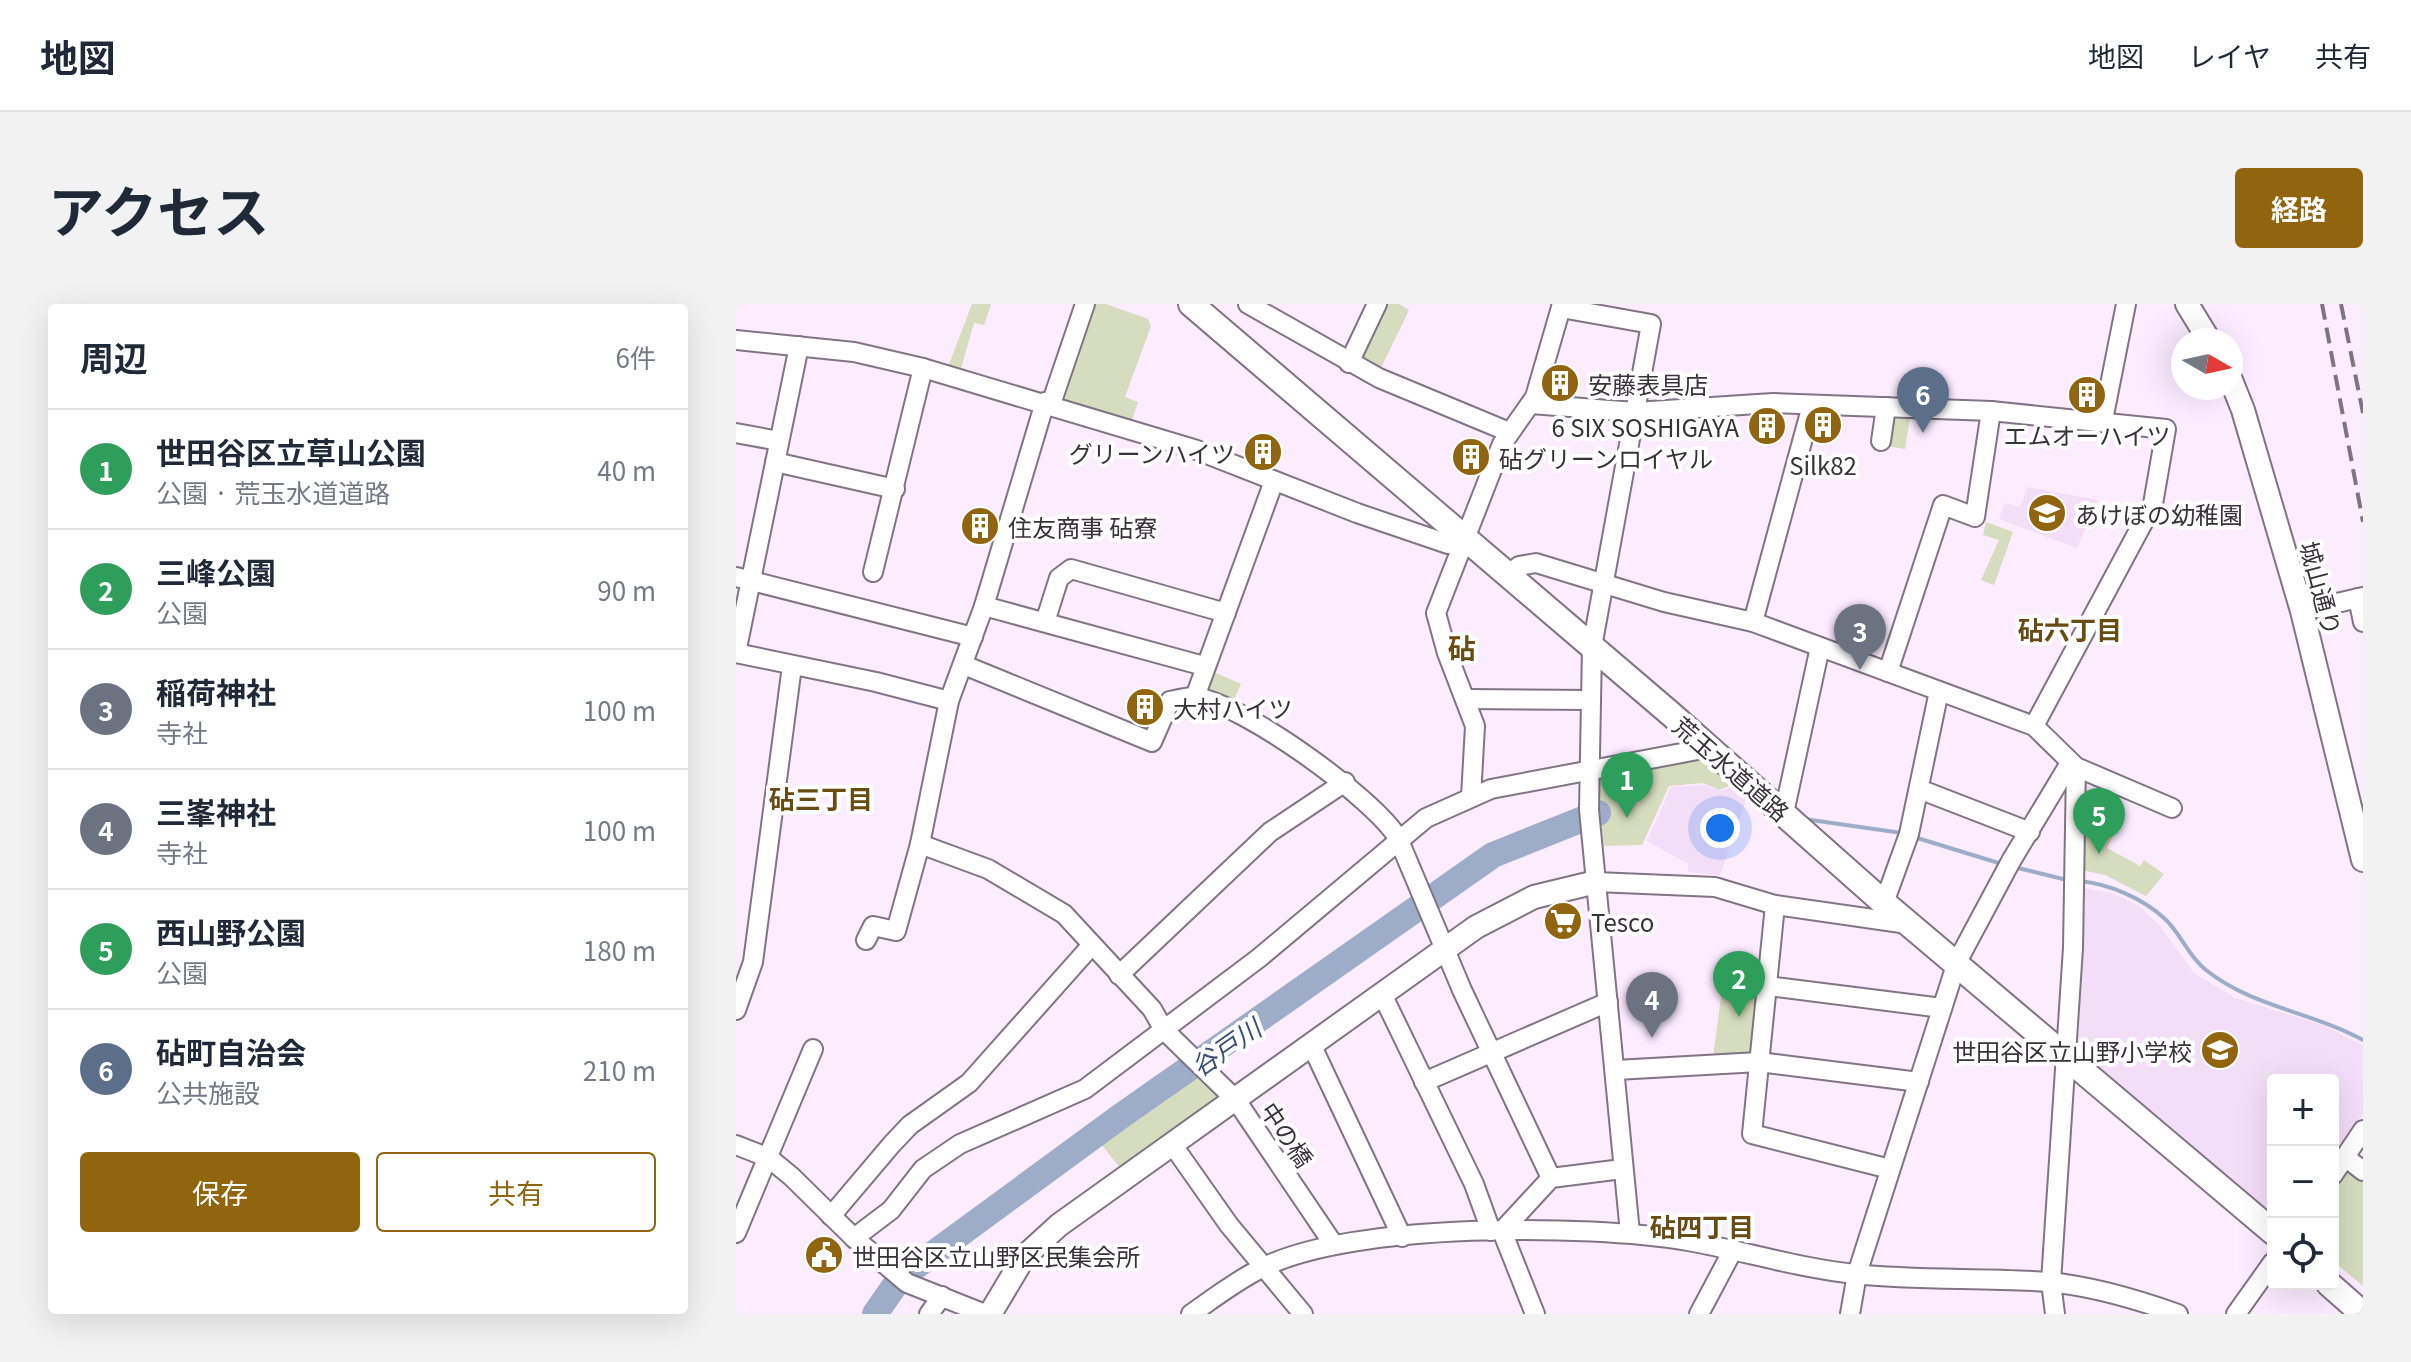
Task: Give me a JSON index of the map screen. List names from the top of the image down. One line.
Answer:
{"streets":{"main road":["荒玉水道道路"],"street":["城山通り","中の橋"]},"districts":["砧六丁目","砧","砧三丁目","砧四丁目"],"water":["谷戸川"],"places":{"building":["安藤表具店","エムオーハイツ","Silk82","6 SIX SOSHIGAYA","グリーンハイツ","砧グリーンロイヤル","住友商事 砧寮","大村ハイツ"],"school or university":["あけぼの幼稚園","世田谷区立山野小学校"],"supermarket":["Tesco"],"public building":["世田谷区立山野区民集会所"]},"north":"right","page":{"header":"地図","nav":["地図","レイヤ","共有"],"title":"アクセス","buttons":["経路",["保存","共有"]],"heading":["周辺","6件"],"pins":["6","3","1","5","2","4"],"list":[{"mark":"1","name":"世田谷区立草山公園","note":"公園 · 荒玉水道道路","value":"40 m"},{"mark":"2","name":"三峰公園","note":"公園","value":"90 m"},{"mark":"3","name":"稲荷神社","note":"寺社","value":"100 m"},{"mark":"4","name":"三峯神社","note":"寺社","value":"100 m"},{"mark":"5","name":"西山野公園","note":"公園","value":"180 m"},{"mark":"6","name":"砧町自治会","note":"公共施設","value":"210 m"}],"map_buttons":["+","−"]}}
